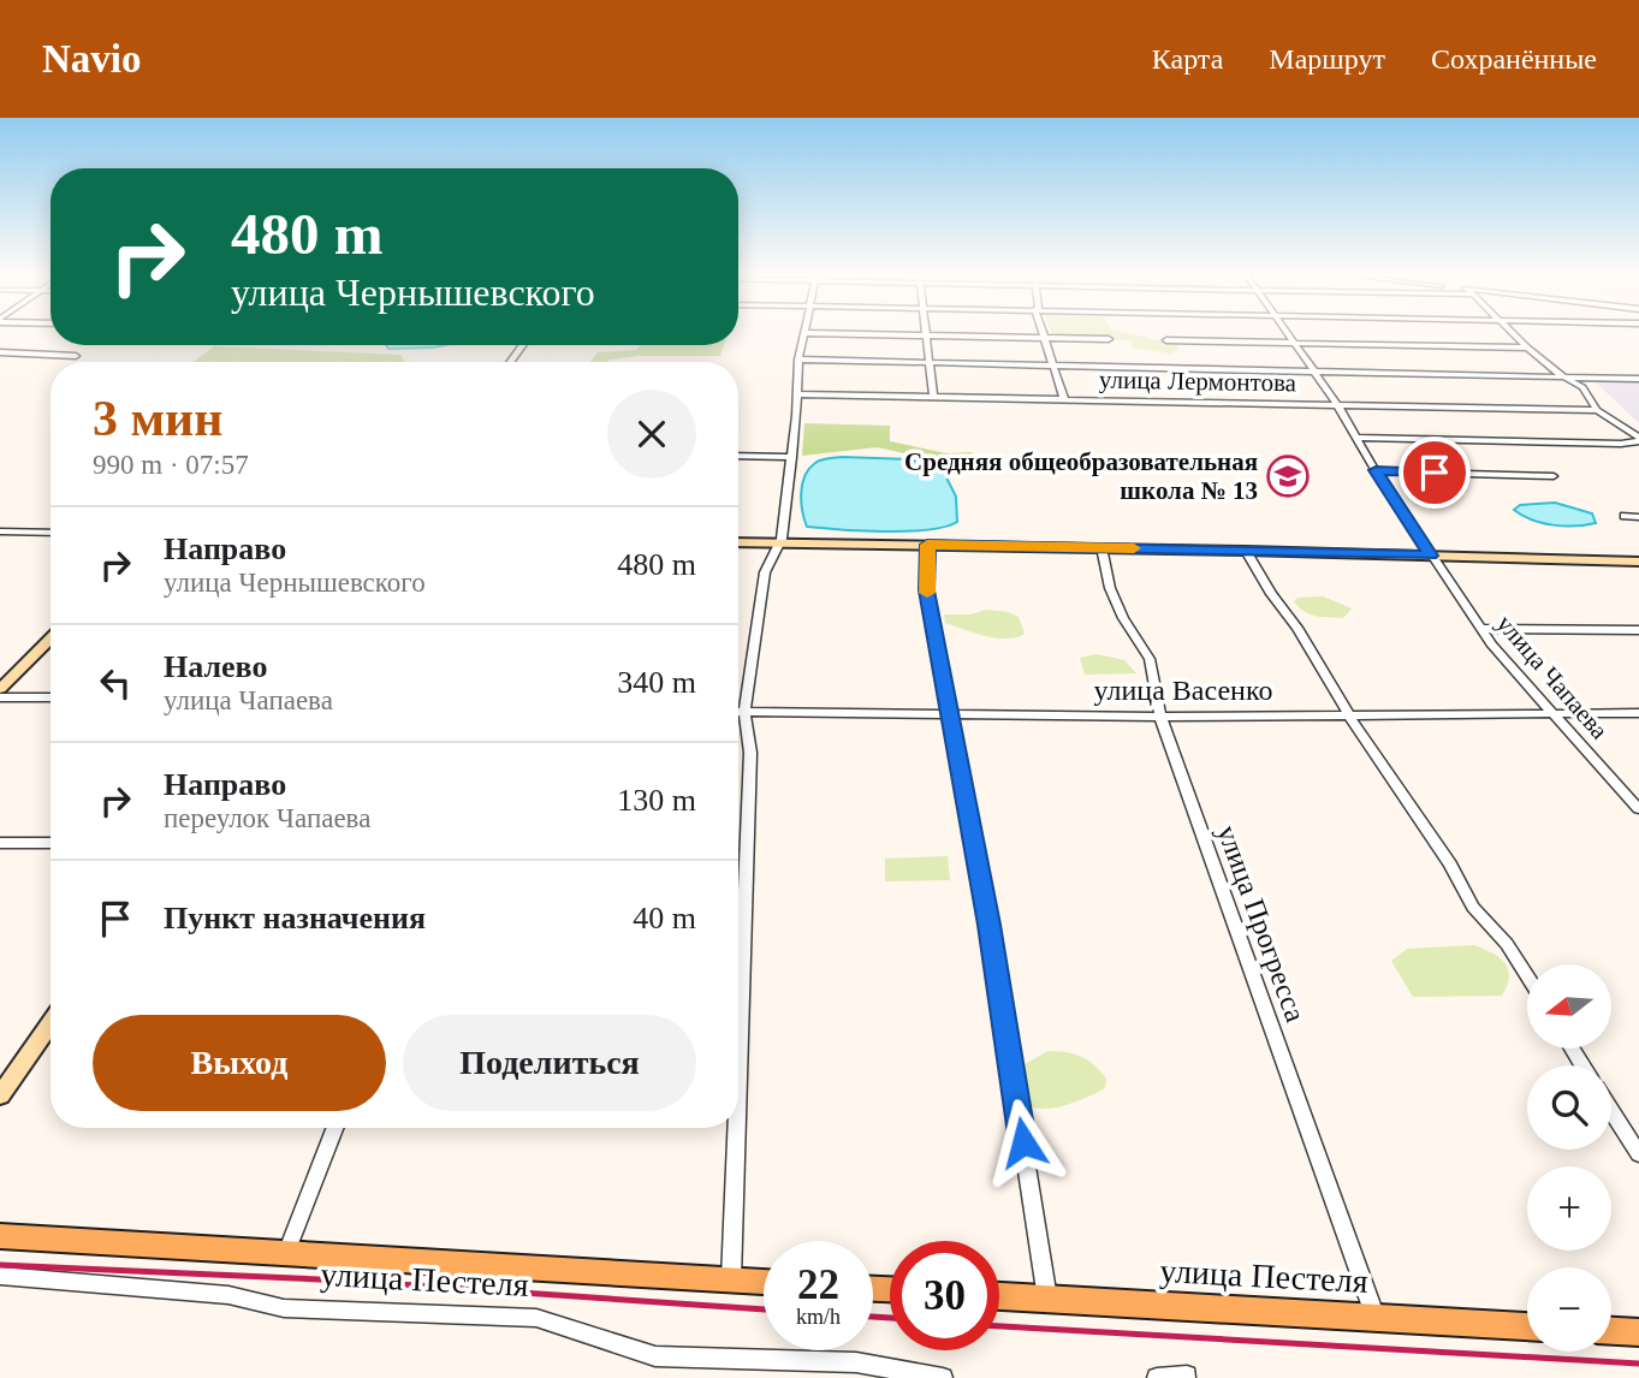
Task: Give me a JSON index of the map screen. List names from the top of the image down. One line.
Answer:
{"streets":{"main road":["улица Пестеля"],"street":["улица Лермонтова","улица Чапаева","улица Васенко","улица Прогресса"]},"crossings":[["улица Лермонтова","улица Чапаева"],["улица Чапаева","улица Васенко"],["улица Васенко","улица Прогресса"],["улица Прогресса","улица Пестеля"]],"places":{"school or university":["Средняя общеобразовательная школа № 13"]},"north":"left","page":{"header":"Navio","nav":["Карта","Маршрут","Сохранённые"],"turn":["480 m","улица Чернышевского"],"heading":["3 мин","990 m · 07:57"],"list":[{"name":"Направо","note":"улица Чернышевского","value":"480 m"},{"name":"Налево","note":"улица Чапаева","value":"340 m"},{"name":"Направо","note":"переулок Чапаева","value":"130 m"},{"name":"Пункт назначения","value":"40 m"}],"map_buttons":["+","−"],"buttons":["Выход","Поделиться"],"speed":"22 km/h","limit":"30"}}
